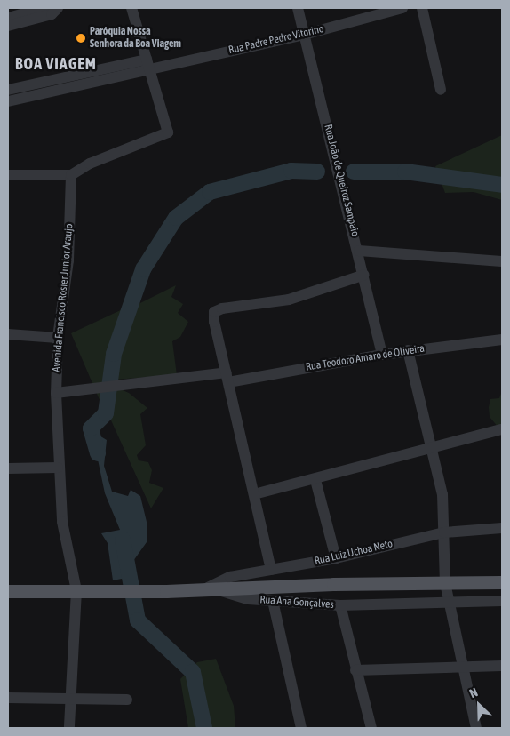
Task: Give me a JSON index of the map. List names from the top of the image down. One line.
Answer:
{"streets":{"street":["Rua Padre Pedro Vitorino","Rua João de Queiroz Sampaio","Avenida Francisco Rosier Junior Araujo","Rua Teodoro Amaro de Oliveira","Rua Luiz Uchoa Neto","Rua Ana Gonçalves"]},"crossings":[["Rua Padre Pedro Vitorino","Rua João de Queiroz Sampaio"],["Rua João de Queiroz Sampaio","Rua Teodoro Amaro de Oliveira"],["Avenida Francisco Rosier Junior Araujo","Rua Teodoro Amaro de Oliveira"],["Rua Luiz Uchoa Neto","Rua Ana Gonçalves"]],"districts":["BOA VIAGEM"],"places":["Paróquia Nossa Senhora da Boa Viagem"],"north":"top left"}
